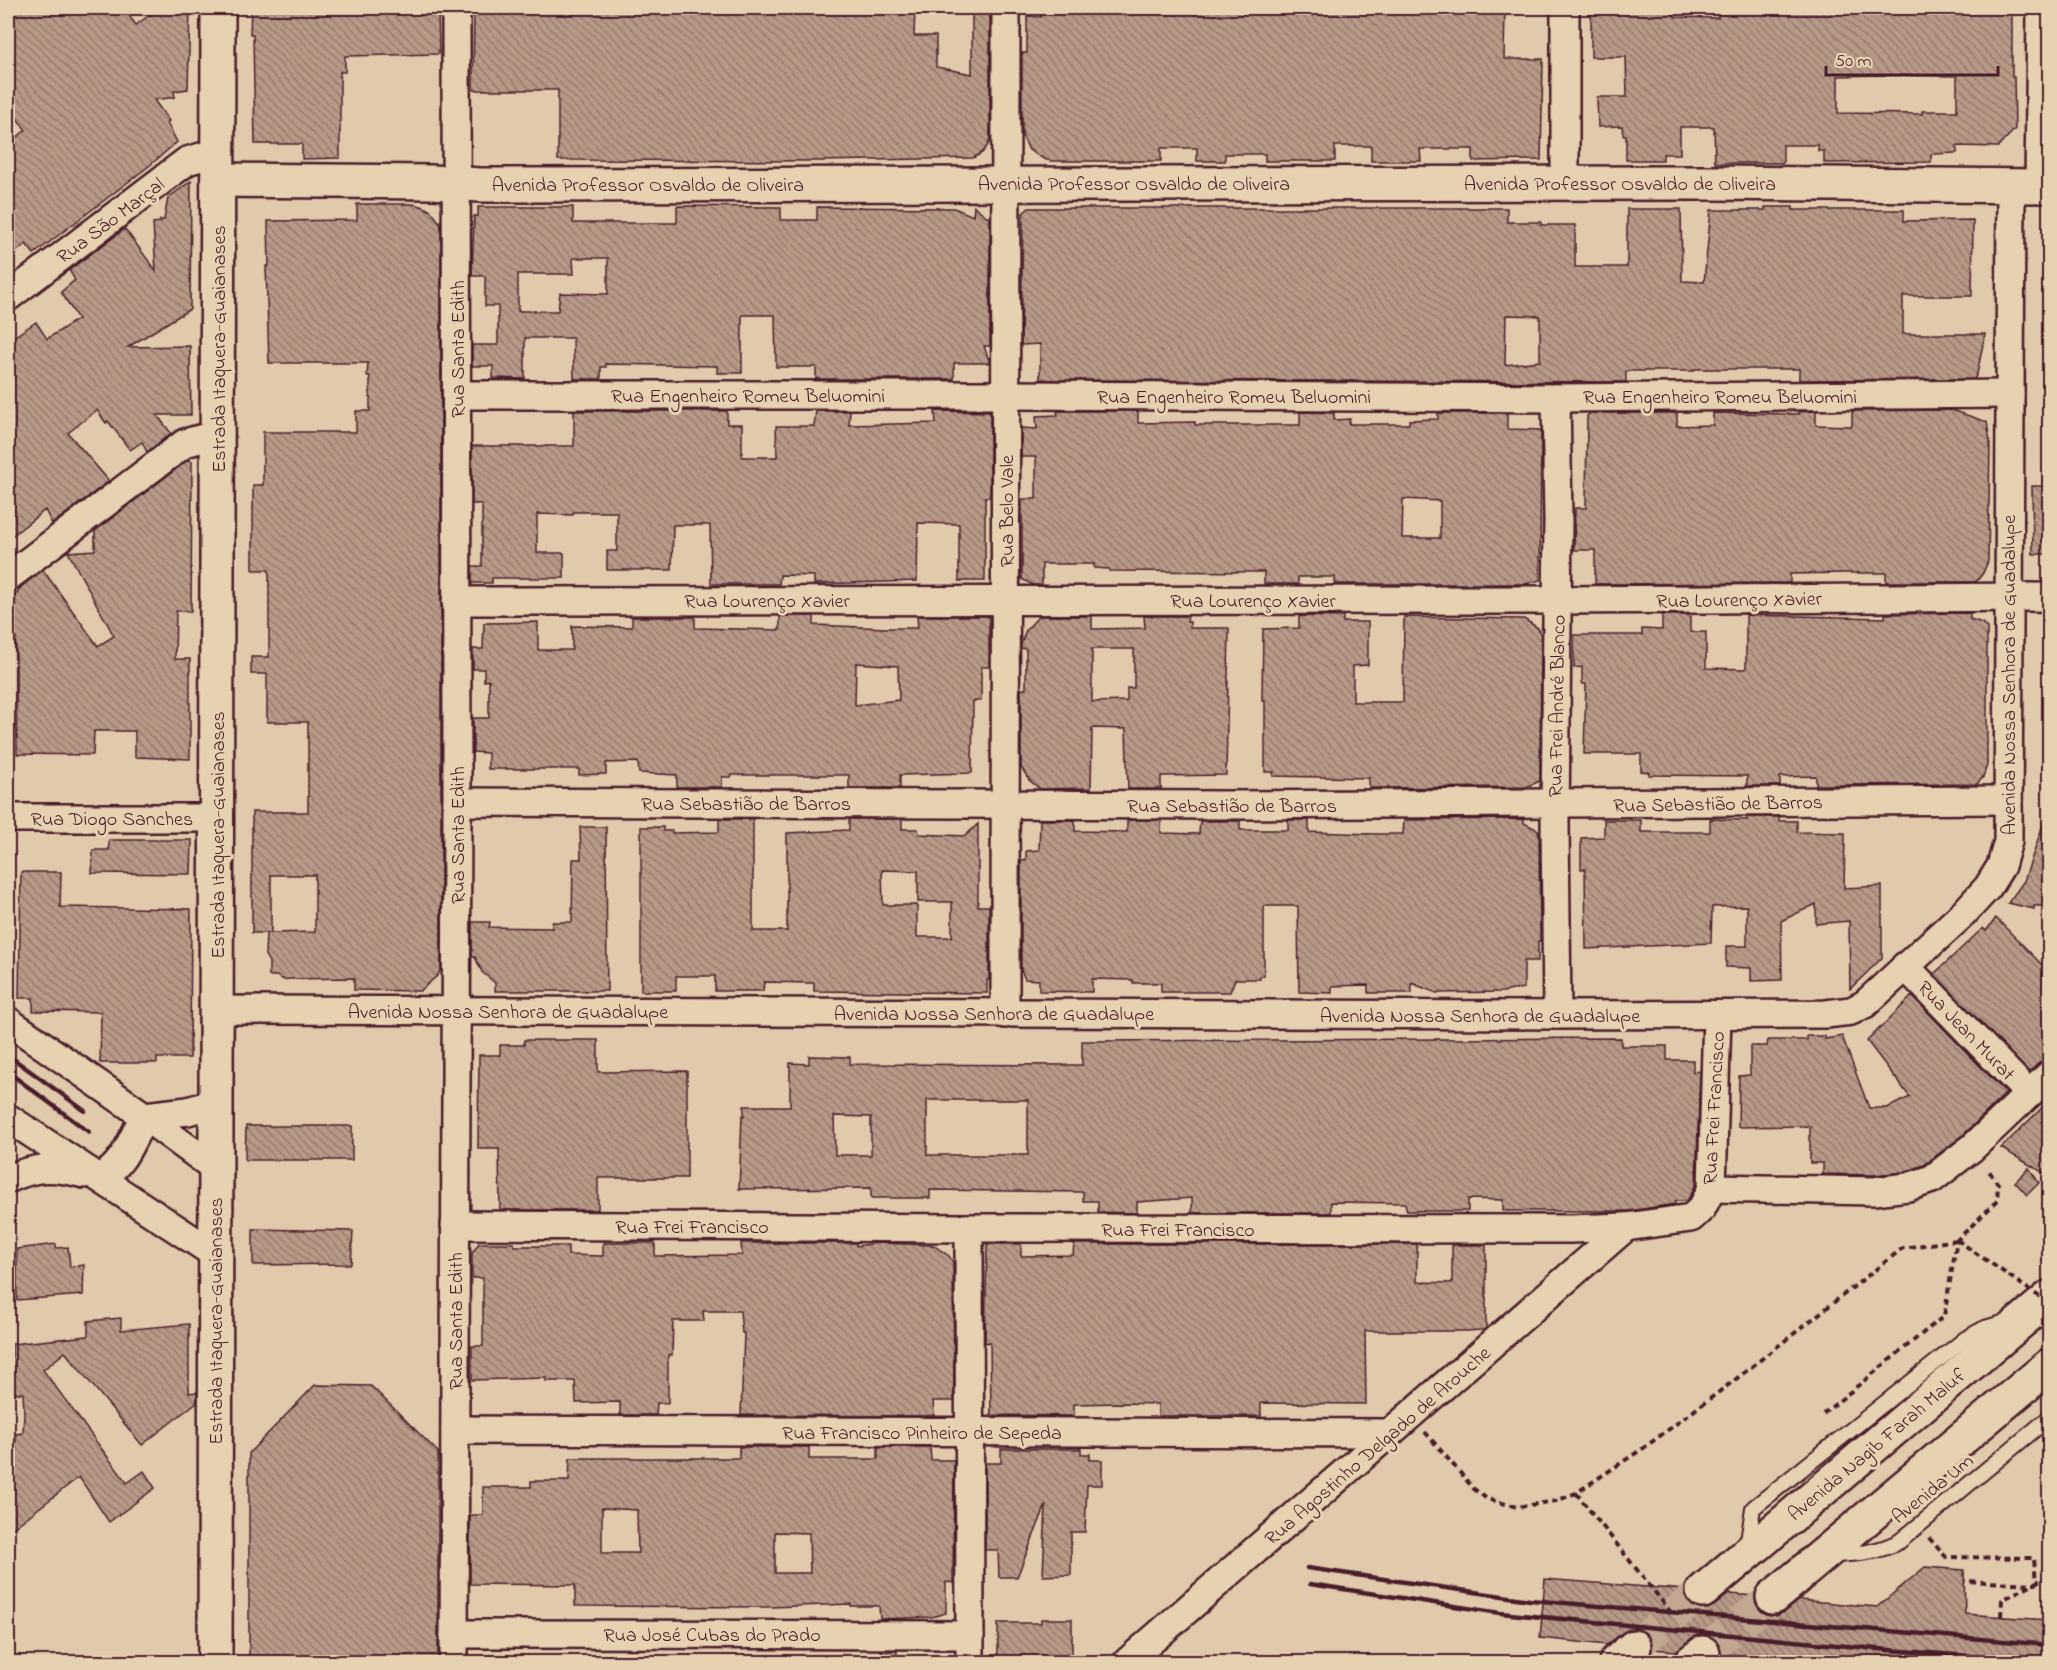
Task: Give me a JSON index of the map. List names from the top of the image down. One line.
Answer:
{"streets":{"main road":["Avenida Professor Osvaldo de Oliveira","Estrada Itaquera-Guaianases","Avenida Nagib Farah Maluf"],"street":["Rua São Marçal","Rua Santa Edith","Rua Engenheiro Romeu Beluomini","Rua Belo Vale","Rua Lourenço Xavier","Avenida Nossa Senhora de Guadalupe","Rua Frei André Blanco","Rua Sebastião de Barros","Rua Diogo Sanches","Rua Jean Murat","Rua Frei Francisco","Rua Francisco Pinheiro de Sepeda","Rua Agostinho Delgado de Arouche","Rua José Cubas do Prado"],"lane":["Avenida Um"]},"crossings":[["Avenida Professor Osvaldo de Oliveira","Rua São Marçal"],["Avenida Professor Osvaldo de Oliveira","Estrada Itaquera-Guaianases"],["Avenida Professor Osvaldo de Oliveira","Rua Santa Edith"],["Avenida Professor Osvaldo de Oliveira","Rua Belo Vale"],["Avenida Professor Osvaldo de Oliveira","Avenida Nossa Senhora de Guadalupe"],["Rua São Marçal","Estrada Itaquera-Guaianases"],["Estrada Itaquera-Guaianases","Avenida Nossa Senhora de Guadalupe"],["Estrada Itaquera-Guaianases","Rua Diogo Sanches"],["Rua Santa Edith","Rua Engenheiro Romeu Beluomini"],["Rua Santa Edith","Rua Lourenço Xavier"],["Rua Santa Edith","Avenida Nossa Senhora de Guadalupe"],["Rua Santa Edith","Rua Sebastião de Barros"],["Rua Santa Edith","Rua Frei Francisco"],["Rua Santa Edith","Rua Francisco Pinheiro de Sepeda"],["Rua Santa Edith","Rua José Cubas do Prado"],["Rua Engenheiro Romeu Beluomini","Rua Belo Vale"],["Rua Engenheiro Romeu Beluomini","Avenida Nossa Senhora de Guadalupe"],["Rua Engenheiro Romeu Beluomini","Rua Frei André Blanco"],["Rua Belo Vale","Rua Lourenço Xavier"],["Rua Belo Vale","Avenida Nossa Senhora de Guadalupe"],["Rua Belo Vale","Rua Sebastião de Barros"],["Rua Lourenço Xavier","Avenida Nossa Senhora de Guadalupe"],["Rua Lourenço Xavier","Rua Frei André Blanco"],["Avenida Nossa Senhora de Guadalupe","Rua Frei André Blanco"],["Avenida Nossa Senhora de Guadalupe","Rua Sebastião de Barros"],["Avenida Nossa Senhora de Guadalupe","Rua Jean Murat"],["Avenida Nossa Senhora de Guadalupe","Rua Frei Francisco"],["Rua Frei André Blanco","Rua Sebastião de Barros"],["Rua Frei Francisco","Rua Agostinho Delgado de Arouche"],["Rua Francisco Pinheiro de Sepeda","Rua Agostinho Delgado de Arouche"]],"scale_bar":"50 m"}
